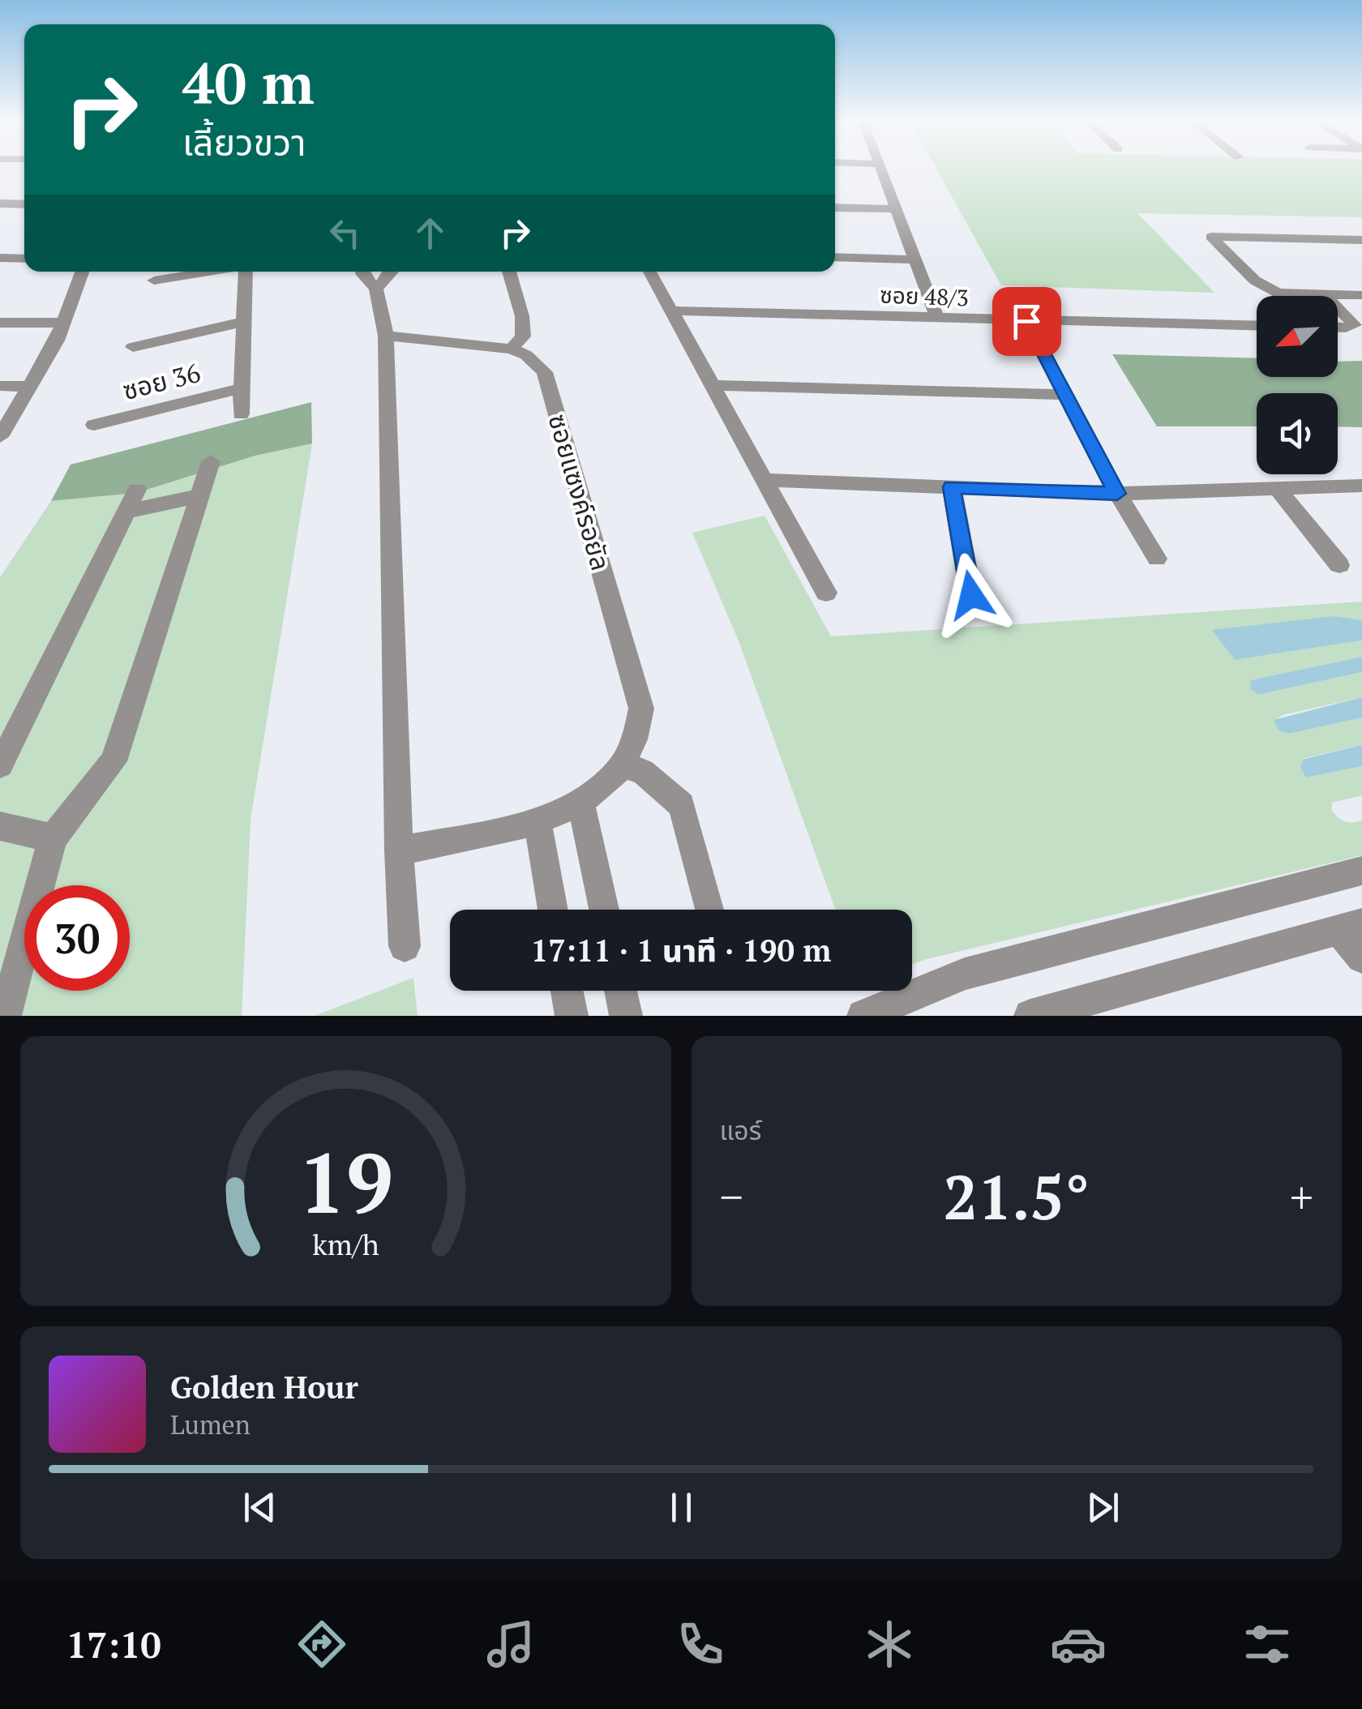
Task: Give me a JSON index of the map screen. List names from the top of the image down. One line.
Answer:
{"streets":{"street":["ซอย 48/3","ซอย 36","ซอยแซงค์รอยัล"]},"north":"bottom left","page":{"turn":["40 m","เลี้ยวขวา"],"limit":"30","trip":"17:11 · 1 นาที · 190 m","tile":"แอร์","heat":["−","21.5°","+"],"song":["Golden Hour","Lumen"],"tabs":"17:10","gauge":["19","km/h"]}}
